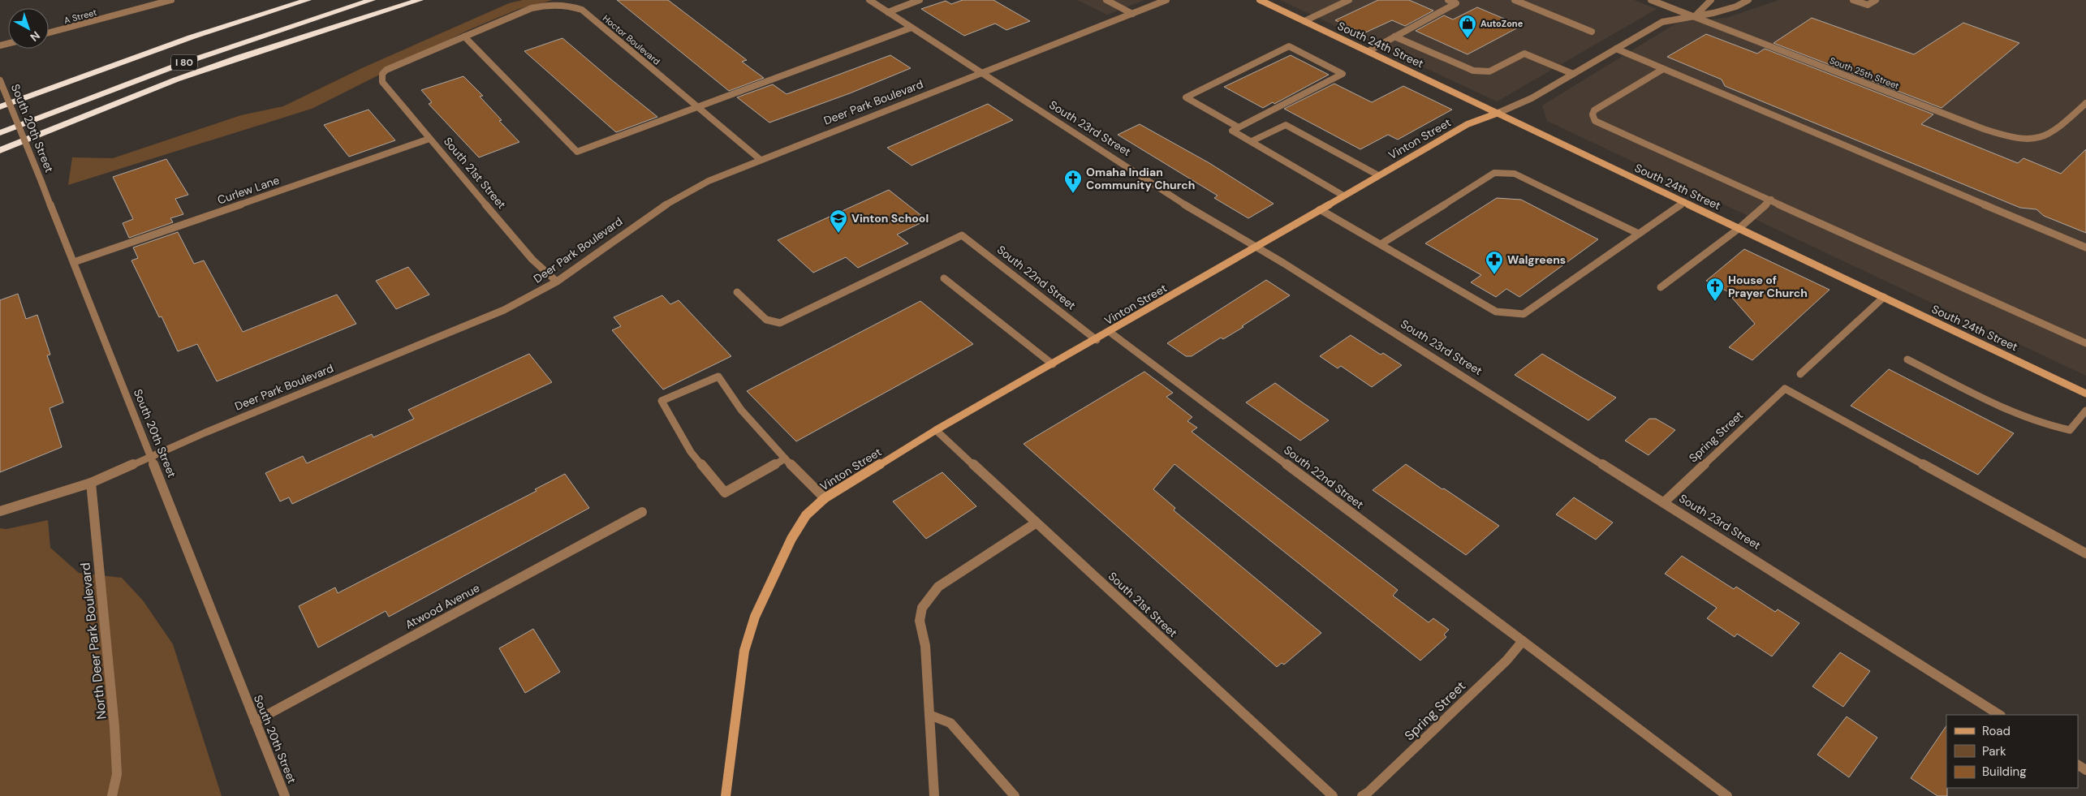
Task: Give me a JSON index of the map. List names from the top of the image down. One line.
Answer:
{"streets":{"highway":["I 80"],"main road":["South 24th Street","Vinton Street"],"street":["A Street","Hoctor Boulevard","South 25th Street","Deer Park Boulevard","South 20th Street","South 23rd Street","South 21st Street","Curlew Lane","South 22nd Street","Spring Street","Atwood Avenue","North Deer Park Boulevard"]},"crossings":[["Hoctor Boulevard","Deer Park Boulevard"],["Hoctor Boulevard","South 21st Street"],["South 24th Street","Vinton Street"],["South 25th Street","Vinton Street"],["Deer Park Boulevard","South 20th Street"],["Deer Park Boulevard","South 23rd Street"],["Deer Park Boulevard","South 21st Street"],["Deer Park Boulevard","North Deer Park Boulevard"],["South 20th Street","Curlew Lane"],["South 20th Street","Atwood Avenue"],["South 23rd Street","Vinton Street"],["South 23rd Street","Spring Street"],["Vinton Street","South 21st Street"],["Vinton Street","South 22nd Street"],["South 21st Street","Curlew Lane"],["South 22nd Street","Spring Street"]],"places":{"shop":["AutoZone"],"church":["Omaha Indian Community Church","House of Prayer Church"],"school or university":["Vinton School"],"pharmacy":["Walgreens"]},"legend":["Road","Park","Building"],"north":"bottom right"}
